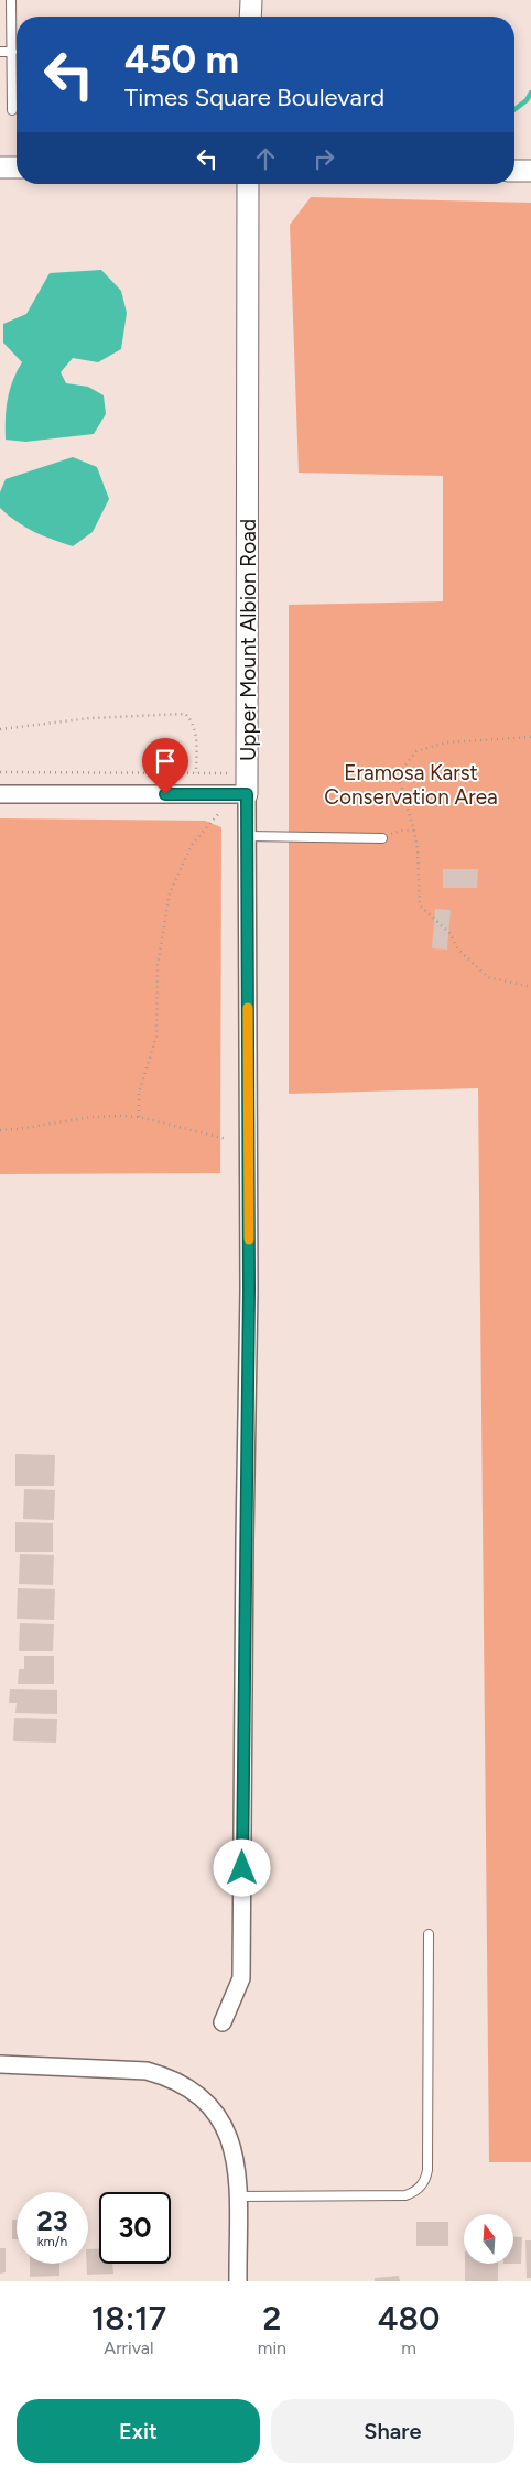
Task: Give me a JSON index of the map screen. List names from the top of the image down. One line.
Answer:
{"streets":{"street":["Upper Mount Albion Road"]},"parks":["Eramosa Karst Conservation Area"],"north":"top","page":{"turn":["450 m","Times Square Boulevard"],"speed":"23 km/h","limit":"30","eta":["18:17","Arrival","2","min","480","m"],"buttons":["Exit","Share"]}}
